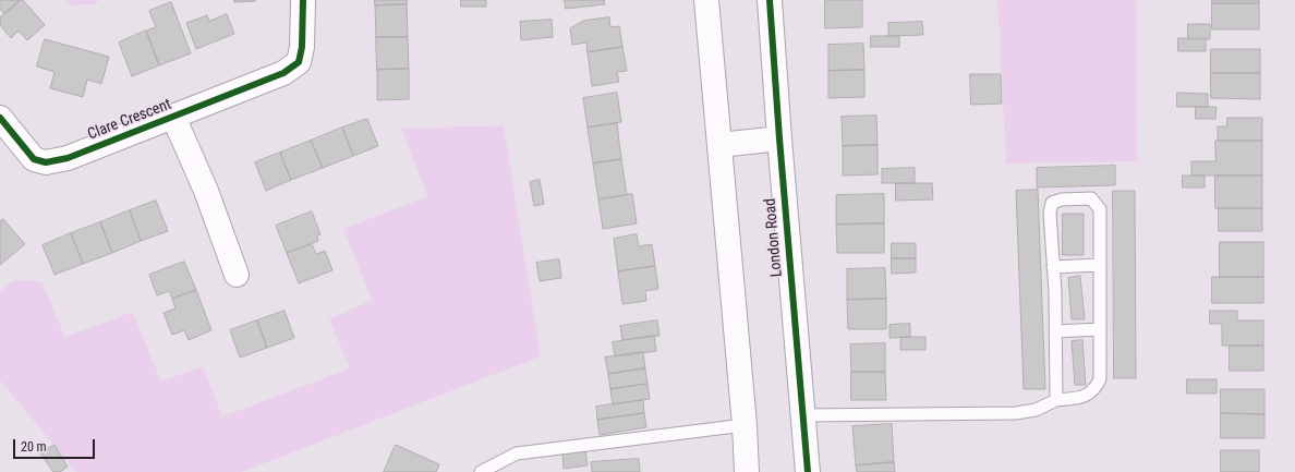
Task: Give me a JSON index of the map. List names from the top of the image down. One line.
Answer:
{"streets":{"street":["Clare Crescent","London Road"]},"scale_bar":"20 m"}
